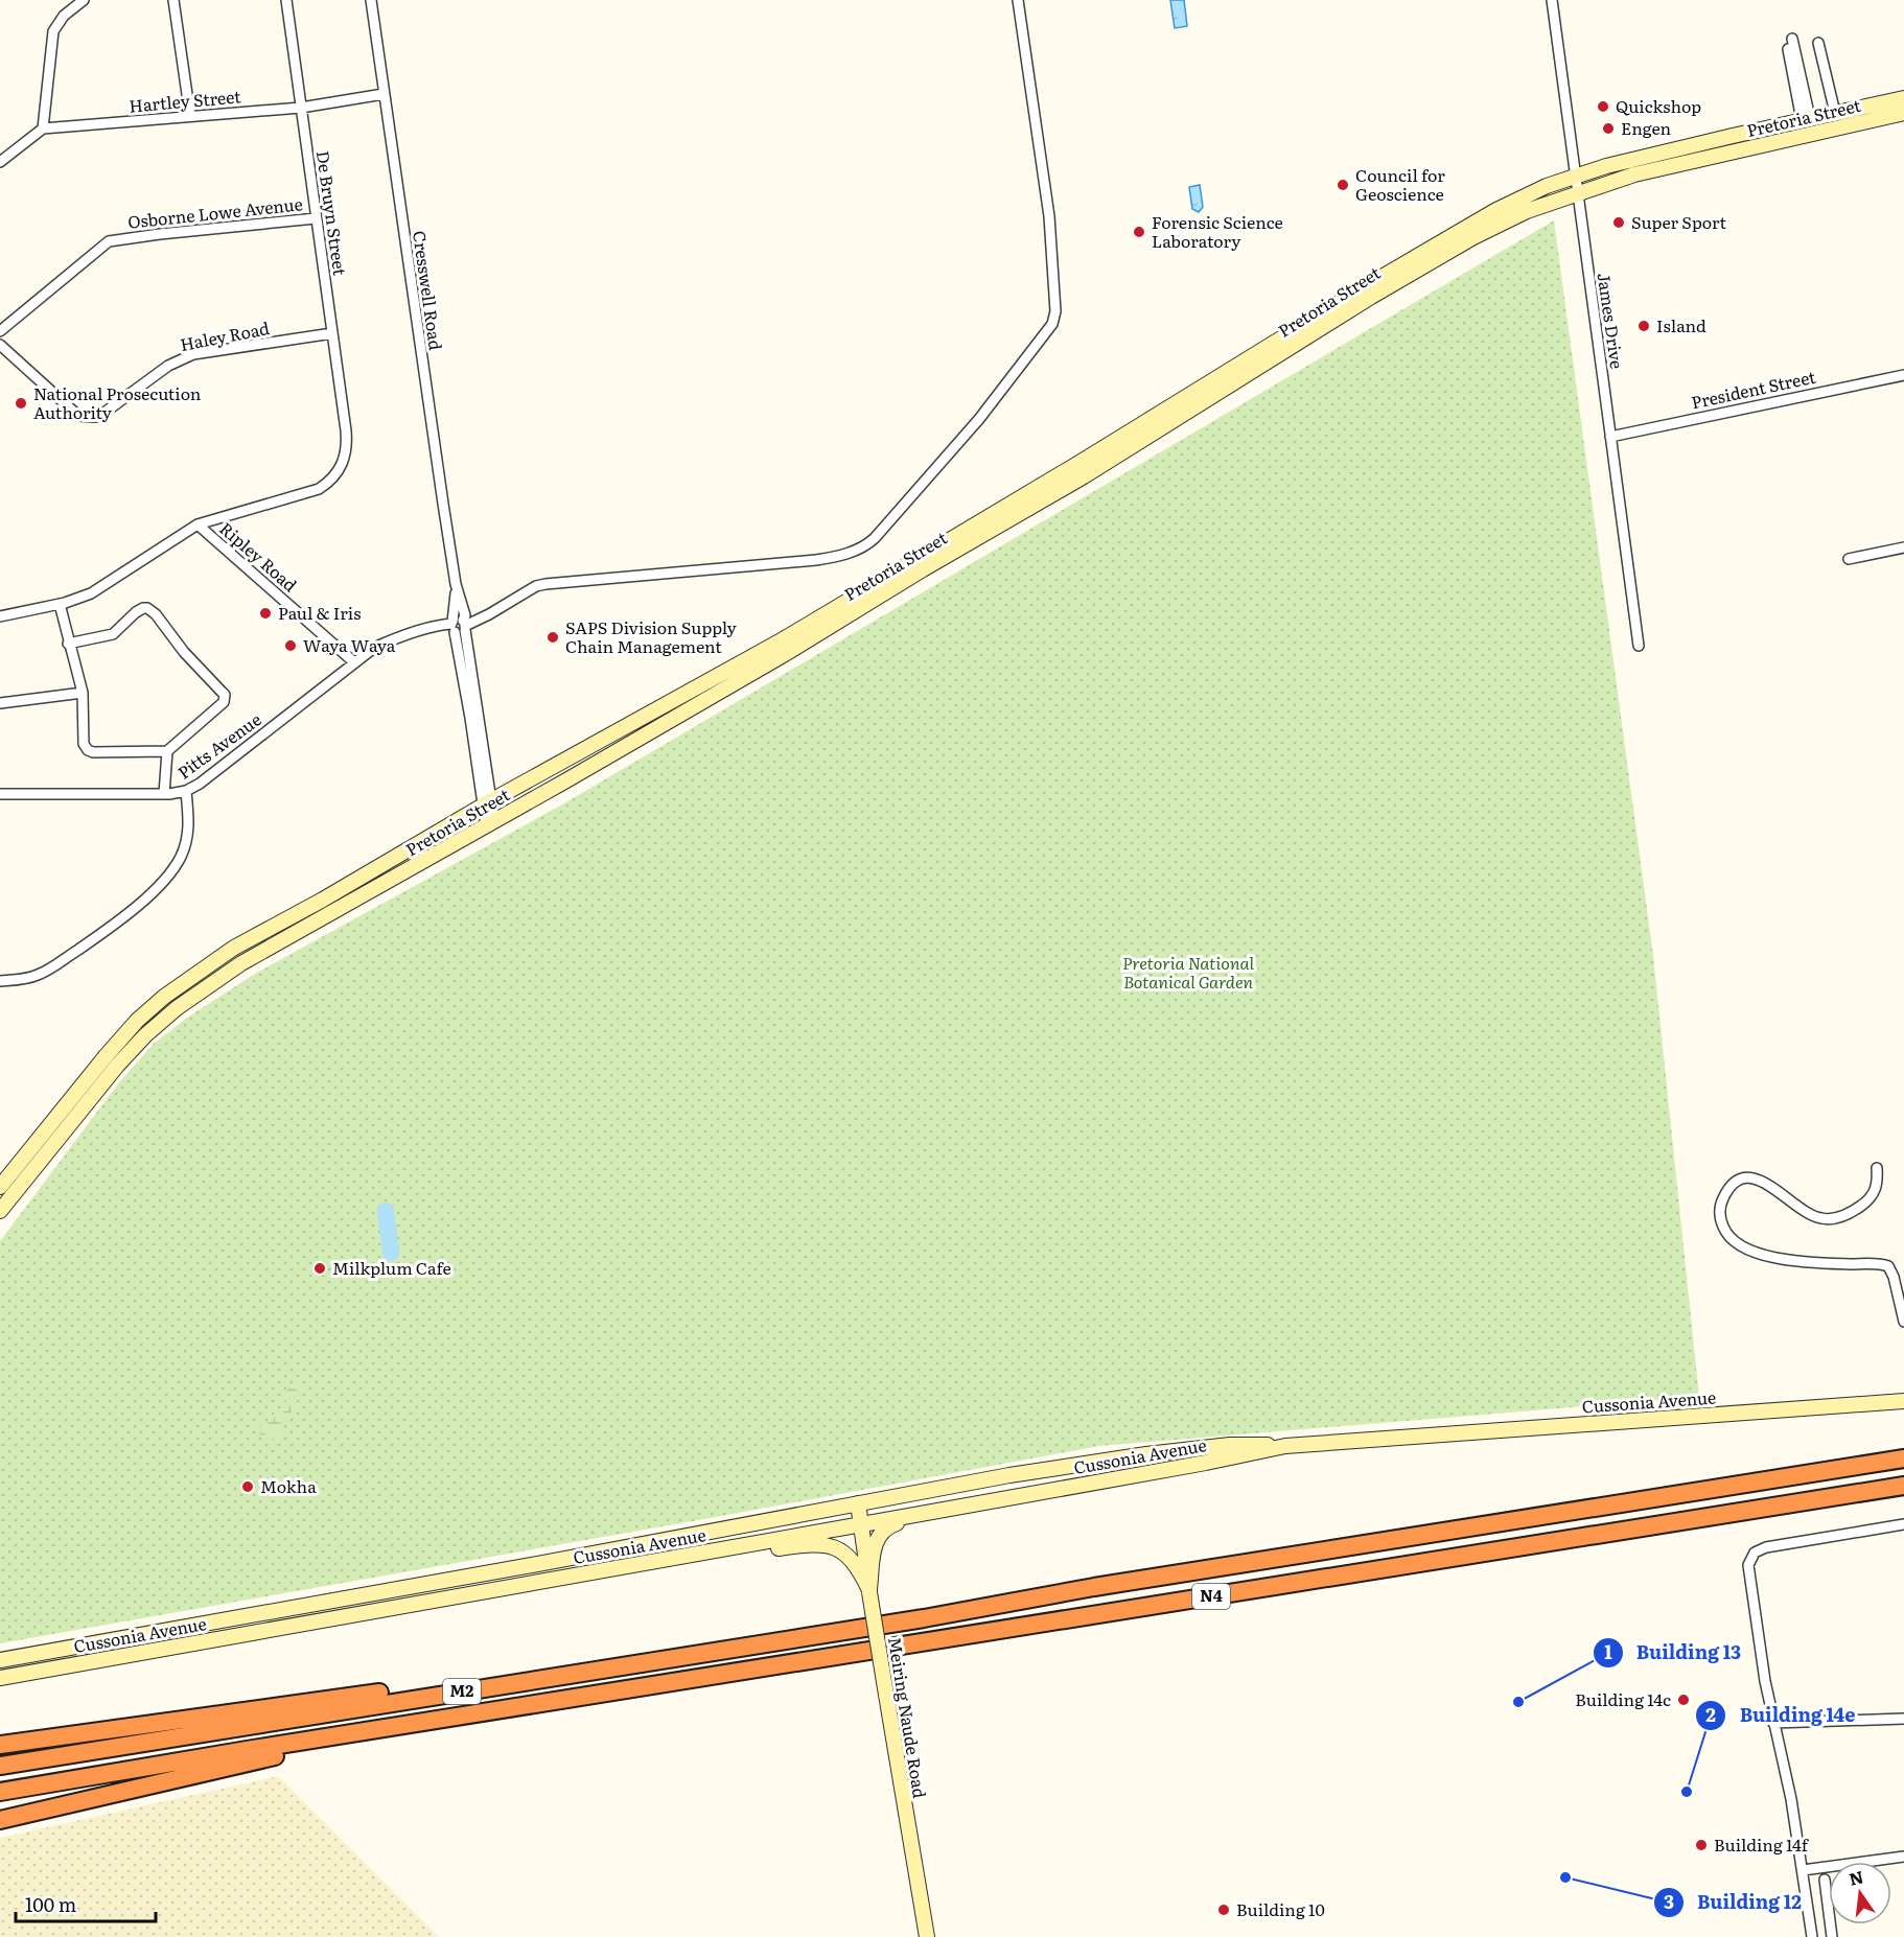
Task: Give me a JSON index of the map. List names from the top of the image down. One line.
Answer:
{"streets":{"highway":["N4","M2"],"main road":["Pretoria Street","Cussonia Avenue","Meiring Naude Road"],"street":["Hartley Street","Osborne Lowe Avenue","De Bruyn Street","Cresswell Road","James Drive","Haley Road","President Street","Ripley Road","Pitts Avenue"]},"crossings":[["Hartley Street","De Bruyn Street"],["Hartley Street","Cresswell Road"],["Pretoria Street","Cresswell Road"],["Pretoria Street","James Drive"],["Osborne Lowe Avenue","De Bruyn Street"],["De Bruyn Street","Haley Road"],["De Bruyn Street","Ripley Road"],["Cresswell Road","Pitts Avenue"],["James Drive","President Street"],["Ripley Road","Pitts Avenue"],["Cussonia Avenue","Meiring Naude Road"],["N4","M2"]],"parks":["Pretoria National Botanical Garden"],"places":["Quickshop","Engen","Council for Geoscience","Super Sport","Forensic Science Laboratory","Island","National Prosecution Authority","Paul & Iris","SAPS Division Supply Chain Management","Waya Waya","Milkplum Cafe","Mokha","Building 14c","Building 13","Building 14e","Building 14f","Building 12","Building 10"],"scale_bar":"100 m","north":"top"}
